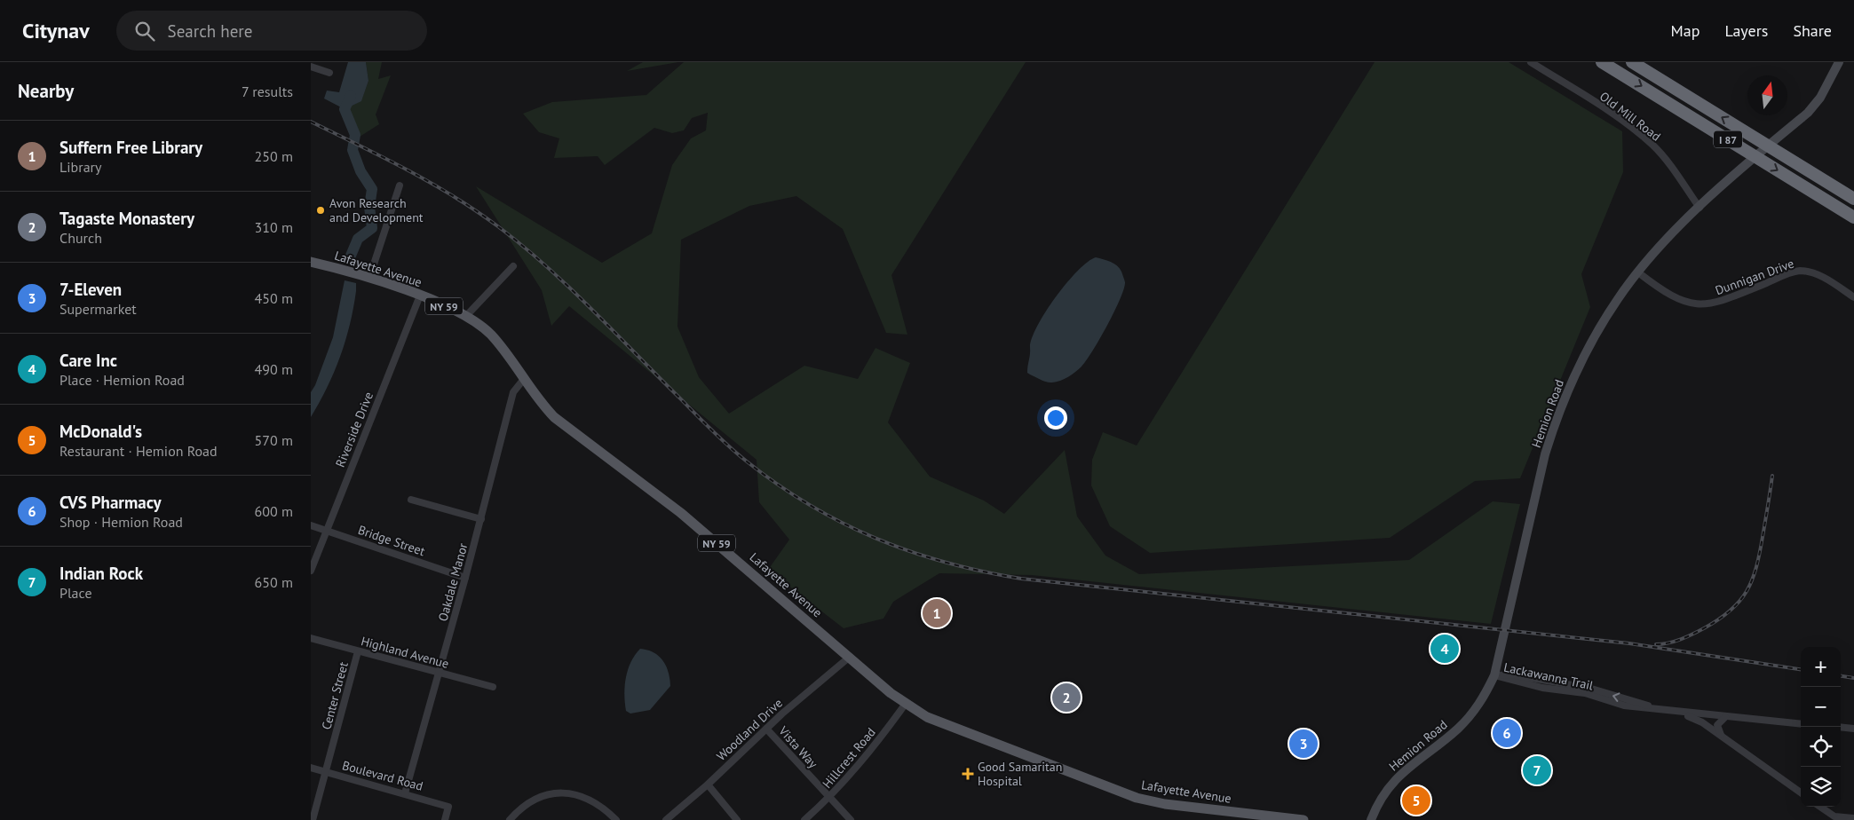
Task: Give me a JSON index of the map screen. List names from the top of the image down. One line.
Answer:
{"streets":{"highway":["I 87"],"main road":["Lafayette Avenue","NY 59"],"street":["Old Mill Road","Dunnigan Drive","Hemion Road","Riverside Drive","Bridge Street","Oakdale Manor","Highland Avenue","Lackawanna Trail","Center Street","Woodland Drive","Vista Way","Hillcrest Road","Boulevard Road"]},"crossings":[["Old Mill Road","Hemion Road"],["Lafayette Avenue","Riverside Drive"],["Lafayette Avenue","Oakdale Manor"],["Lafayette Avenue","Woodland Drive"],["Lafayette Avenue","Hillcrest Road"],["Dunnigan Drive","Hemion Road"],["Hemion Road","Lackawanna Trail"],["Riverside Drive","Bridge Street"],["Bridge Street","Oakdale Manor"],["Oakdale Manor","Highland Avenue"],["Oakdale Manor","Boulevard Road"],["Highland Avenue","Center Street"],["Center Street","Boulevard Road"],["Woodland Drive","Vista Way"],["Vista Way","Hillcrest Road"]],"places":{"other":["Avon Research and Development"],"health":["Good Samaritan Hospital"]},"north":"top","page":{"header":"Citynav","search":"Search here","nav":["Map","Layers","Share"],"heading":["Nearby","7 results"],"list":[{"mark":"1","name":"Suffern Free Library","note":"Library","value":"250 m"},{"mark":"2","name":"Tagaste Monastery","note":"Church","value":"310 m"},{"mark":"3","name":"7-Eleven","note":"Supermarket","value":"450 m"},{"mark":"4","name":"Care Inc","note":"Place · Hemion Road","value":"490 m"},{"mark":"5","name":"McDonald's","note":"Restaurant · Hemion Road","value":"570 m"},{"mark":"6","name":"CVS Pharmacy","note":"Shop · Hemion Road","value":"600 m"},{"mark":"7","name":"Indian Rock","note":"Place","value":"650 m"}],"pins":["1","4","2","6","3","7","5"],"map_buttons":["+","−"]}}
